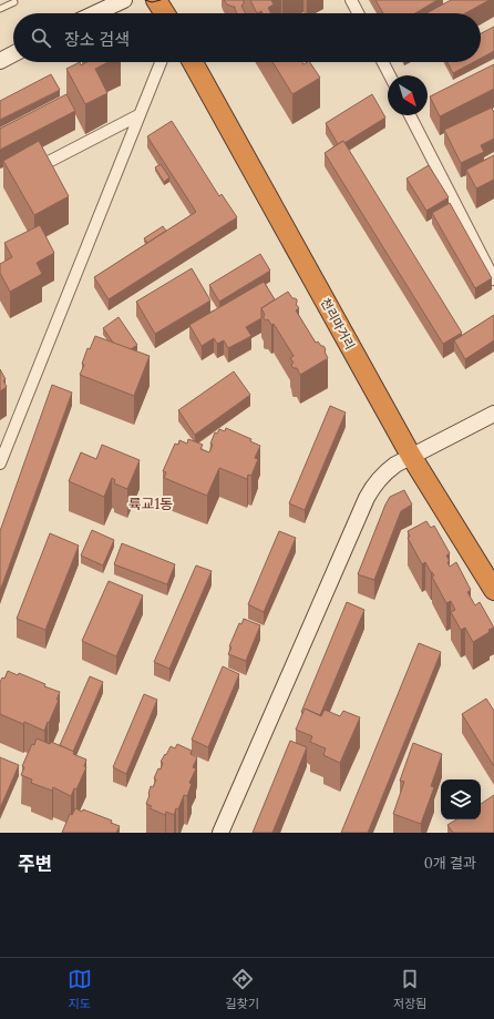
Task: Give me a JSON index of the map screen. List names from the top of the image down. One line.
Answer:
{"streets":{"highway":["천리마거리"]},"districts":["륙교1동"],"north":"bottom right","page":{"search":"장소 검색","heading":["주변","0개 결과"],"nav":["지도","길찾기","저장됨"]}}
